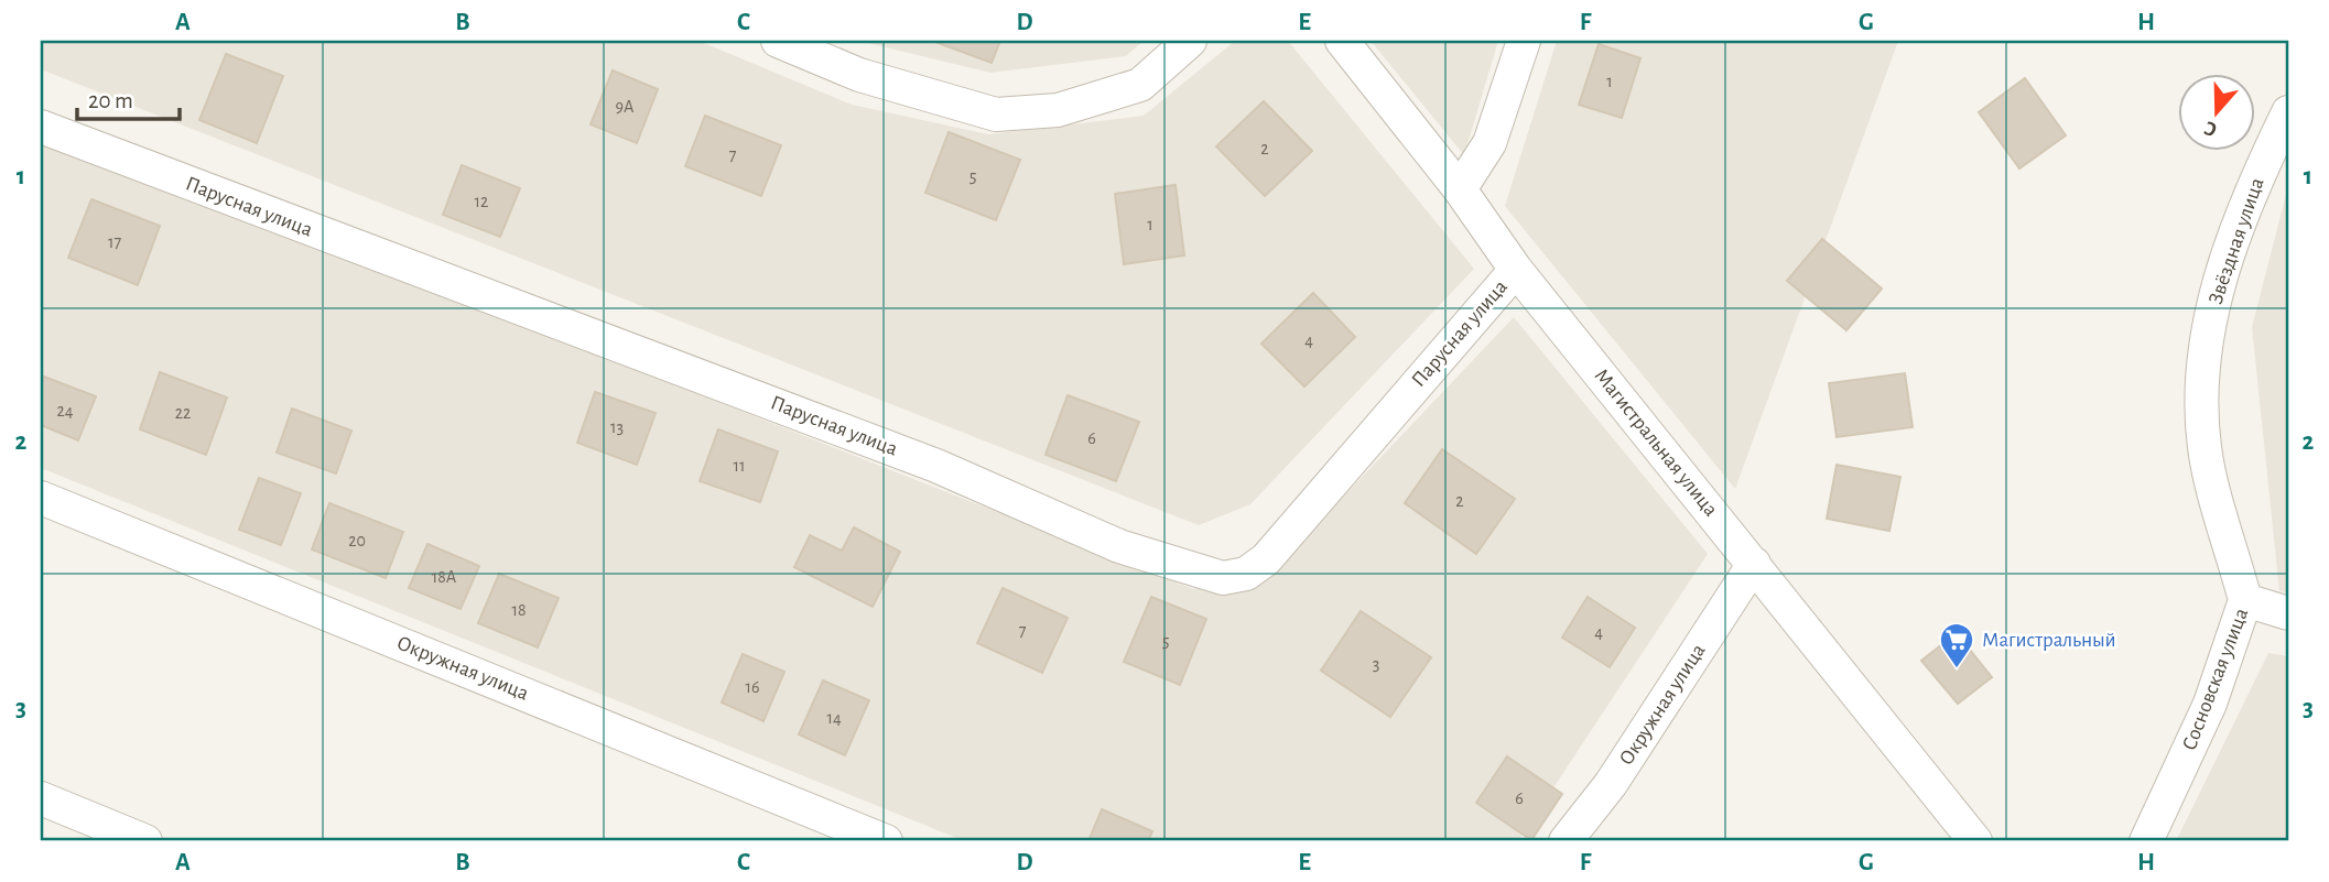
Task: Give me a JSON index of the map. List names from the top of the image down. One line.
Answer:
{"streets":{"street":["Парусная улица","Звёздная улица","Магистральная улица","Окружная улица","Сосновская улица"]},"crossings":[["Парусная улица","Магистральная улица"],["Звёздная улица","Сосновская улица"],["Магистральная улица","Окружная улица"]],"places":{"supermarket":["Магистральный"]},"house_numbers":["1","9А","2","7","5","12","1","17","4","24","22","13","6","11","2","20","18А","18","7","4","5","3","16","14","6"],"scale_bar":"20 m","north":"bottom","grid":{"columns":["A","B","C","D","E","F","G","H"],"rows":["1","2","3"]}}
